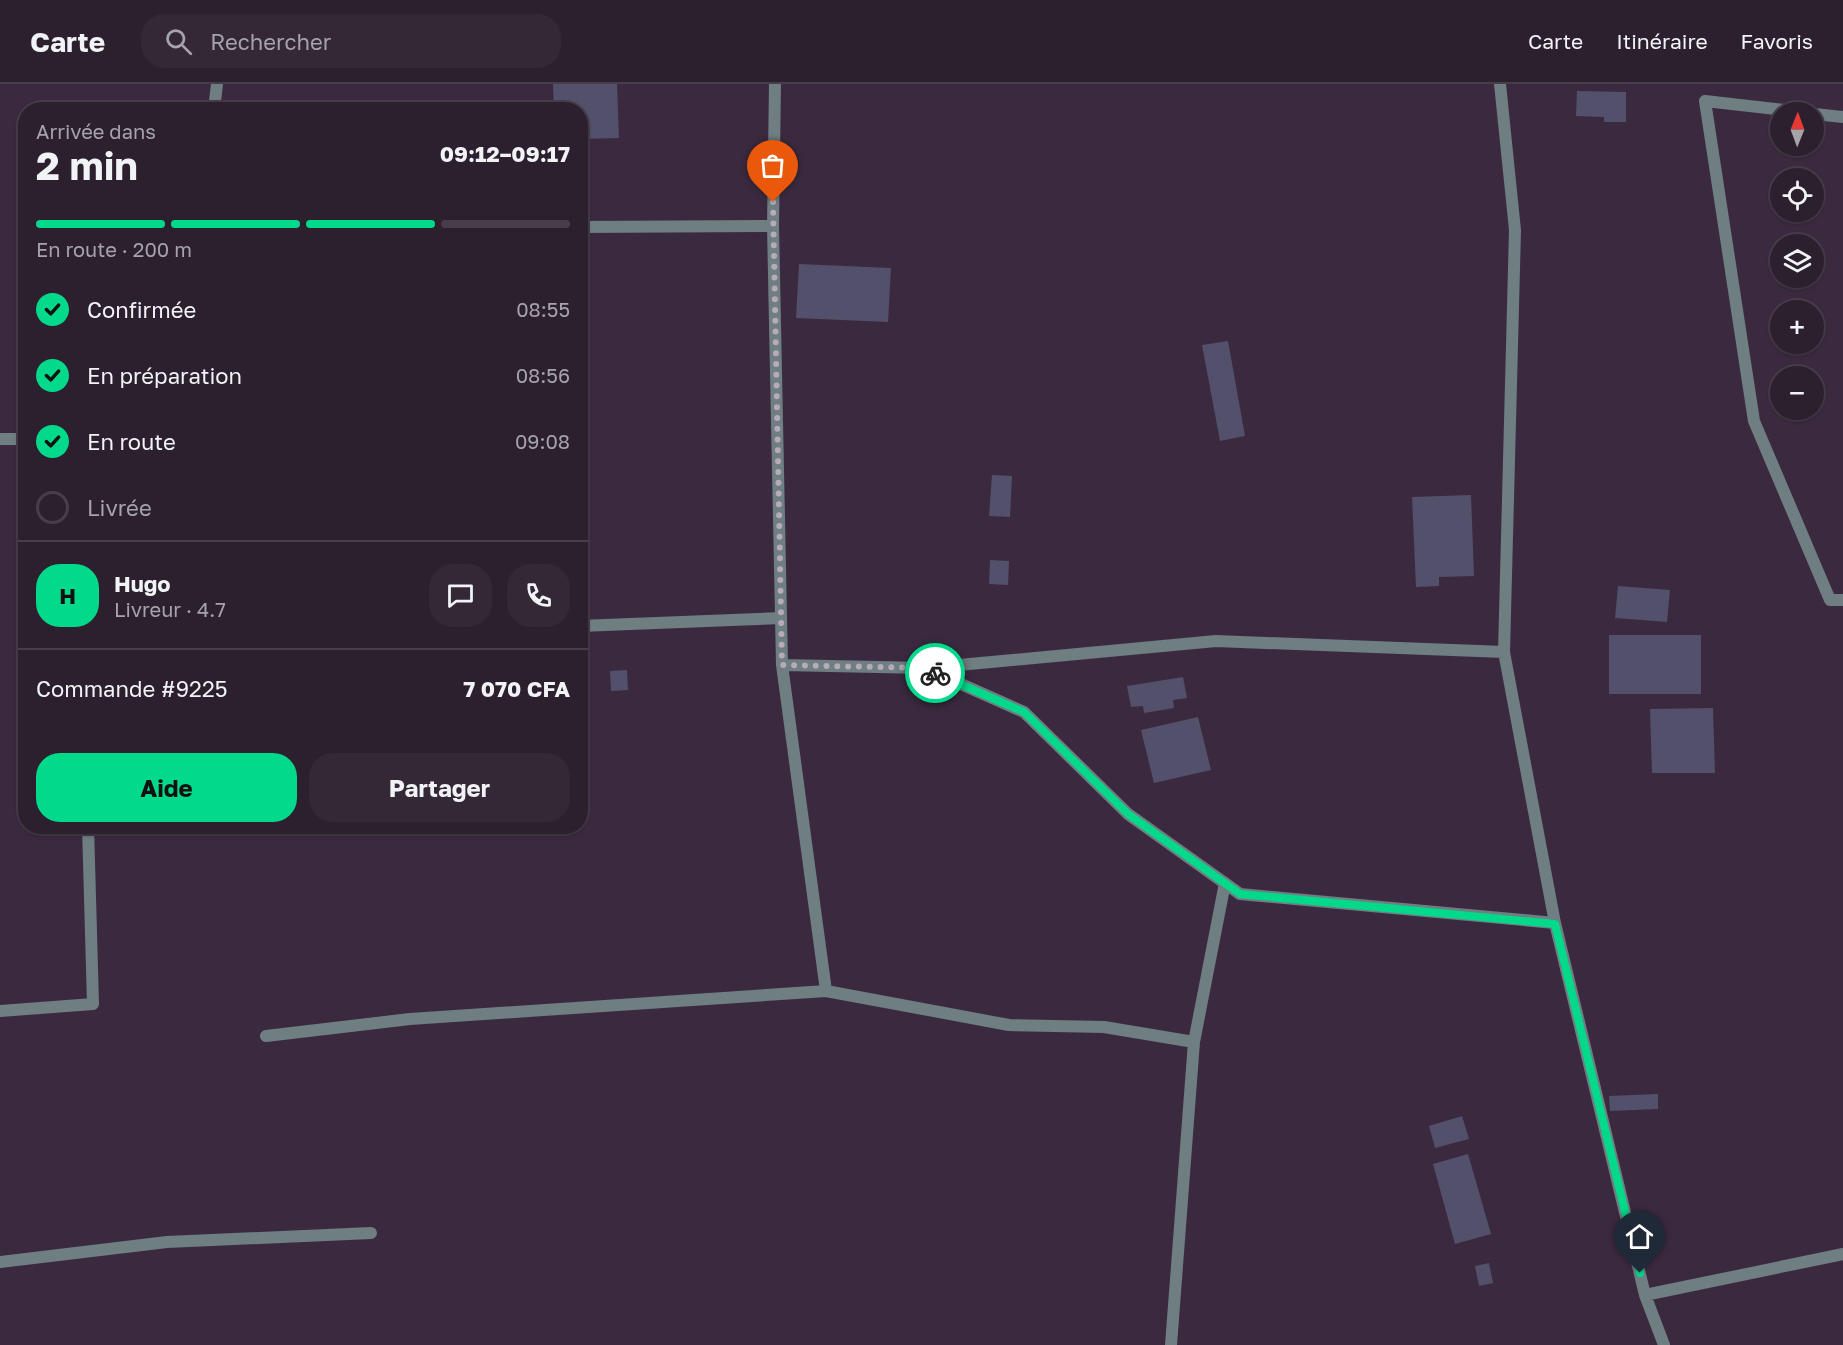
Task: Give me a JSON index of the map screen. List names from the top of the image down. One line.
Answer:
{"north":"top","page":{"header":"Carte","search":"Rechercher","nav":["Carte","Itinéraire","Favoris"],"map_buttons":["+","−"],"heading":["2 min","Arrivée dans","09:12–09:17"],"panel":["Hugo","Livreur · 4.7","Commande #9225","7 070 CFA"],"bar":"En route · 200 m","list":[["Confirmée","08:55"],["En préparation","08:56"],["En route","09:08"],"Livrée"],"round":"H","buttons":["Aide","Partager"]}}
